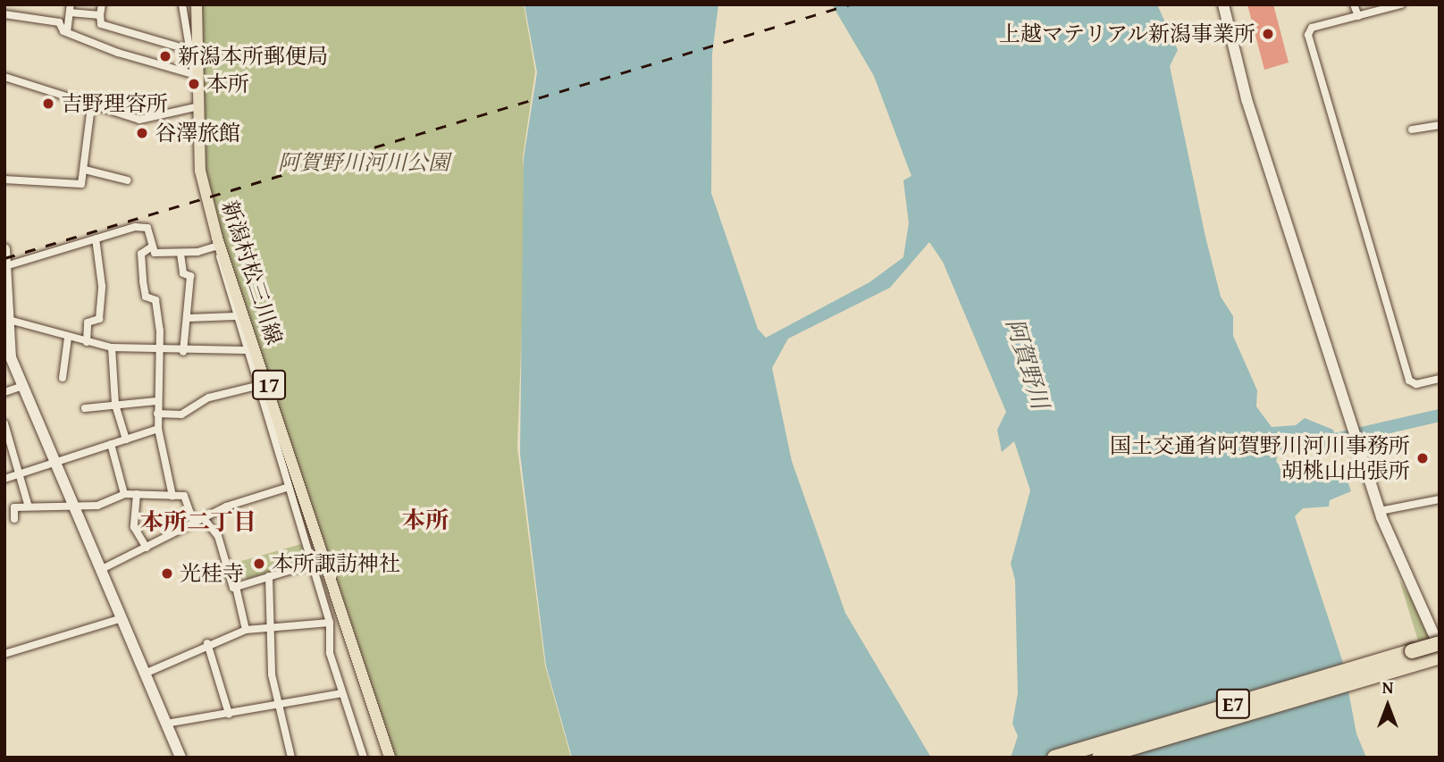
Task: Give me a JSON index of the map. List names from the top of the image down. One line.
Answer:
{"streets":{"highway":["E7"],"main road":["新潟村松三川線","17"]},"districts":["本所","本所二丁目"],"water":["阿賀野川"],"parks":["阿賀野川河川公園"],"places":["上越マテリアル新潟事業所","新潟本所郵便局","本所","吉野理容所","谷澤旅館","国土交通省阿賀野川河川事務所 胡桃山出張所","本所諏訪神社","光桂寺"],"north":"top"}
